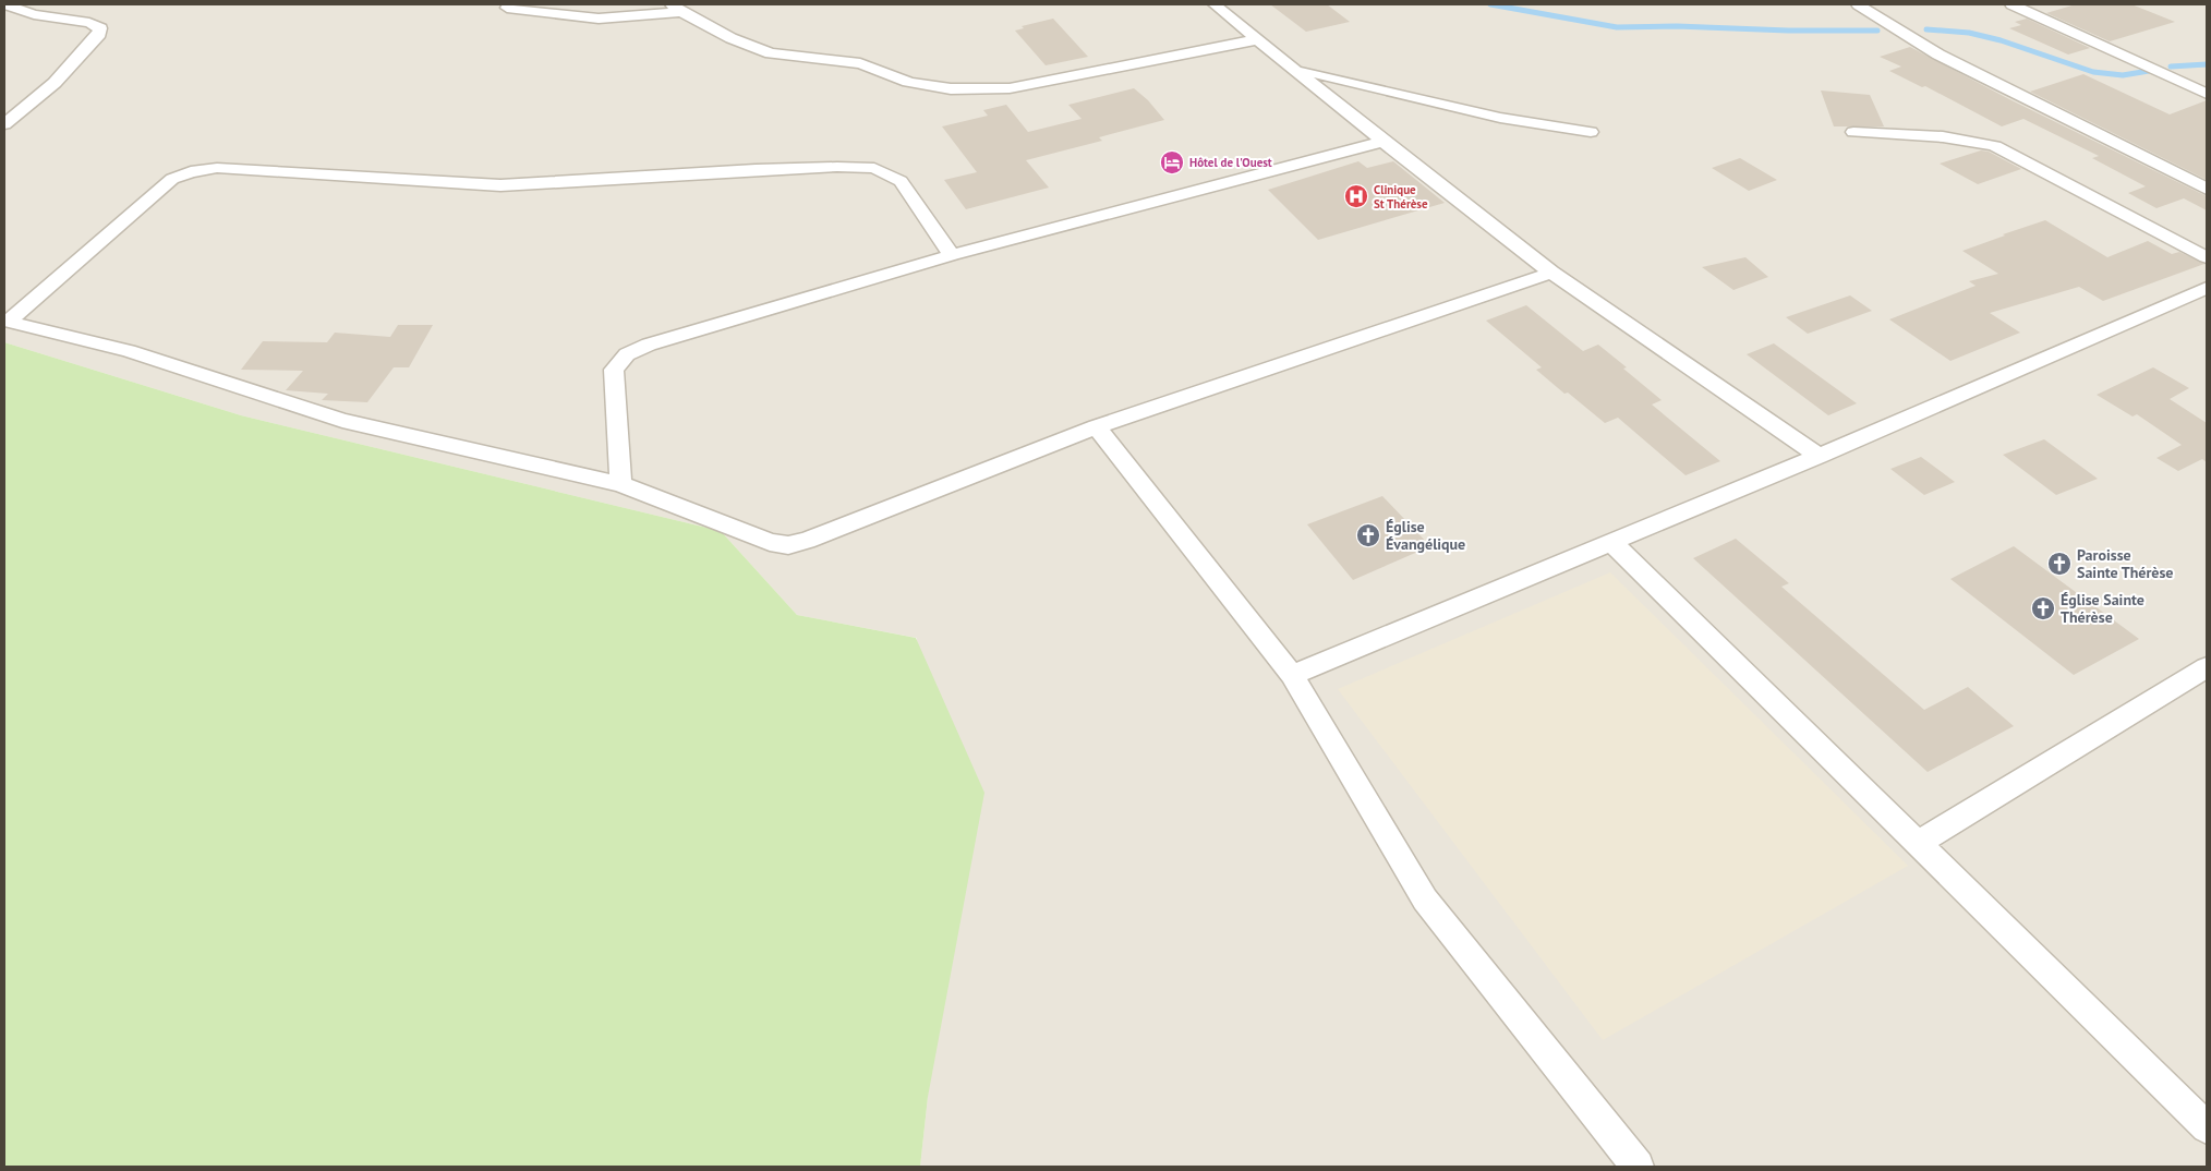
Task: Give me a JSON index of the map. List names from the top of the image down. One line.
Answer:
{"places":{"hotel":["Hôtel de l'Ouest"],"hospital":["Clinique St Thérèse"],"church":["Église Évangélique","Paroisse Sainte Thérèse","Église Sainte Thérèse"]}}
